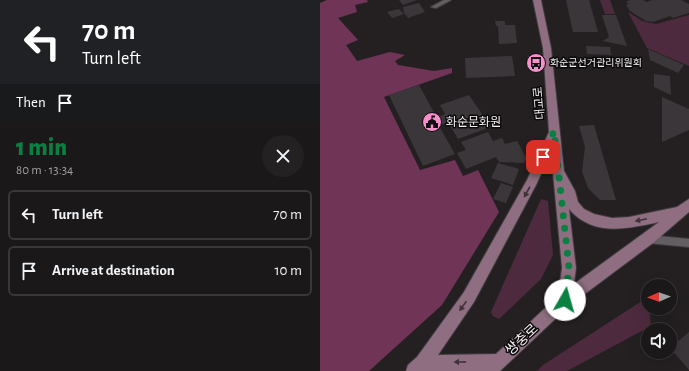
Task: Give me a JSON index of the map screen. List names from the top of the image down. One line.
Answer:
{"streets":{"street":["대교로","쌍충로"]},"crossings":[["대교로","쌍충로"]],"places":{"bus stop":["화순군선거관리위원회"],"public building":["화순문화원"]},"north":"left","page":{"turn":["70 m","Turn left"],"then":"Then","heading":["1 min","80 m · 13:34"],"list":[{"name":"Turn left","value":"70 m"},{"name":"Arrive at destination","value":"10 m"}]}}
